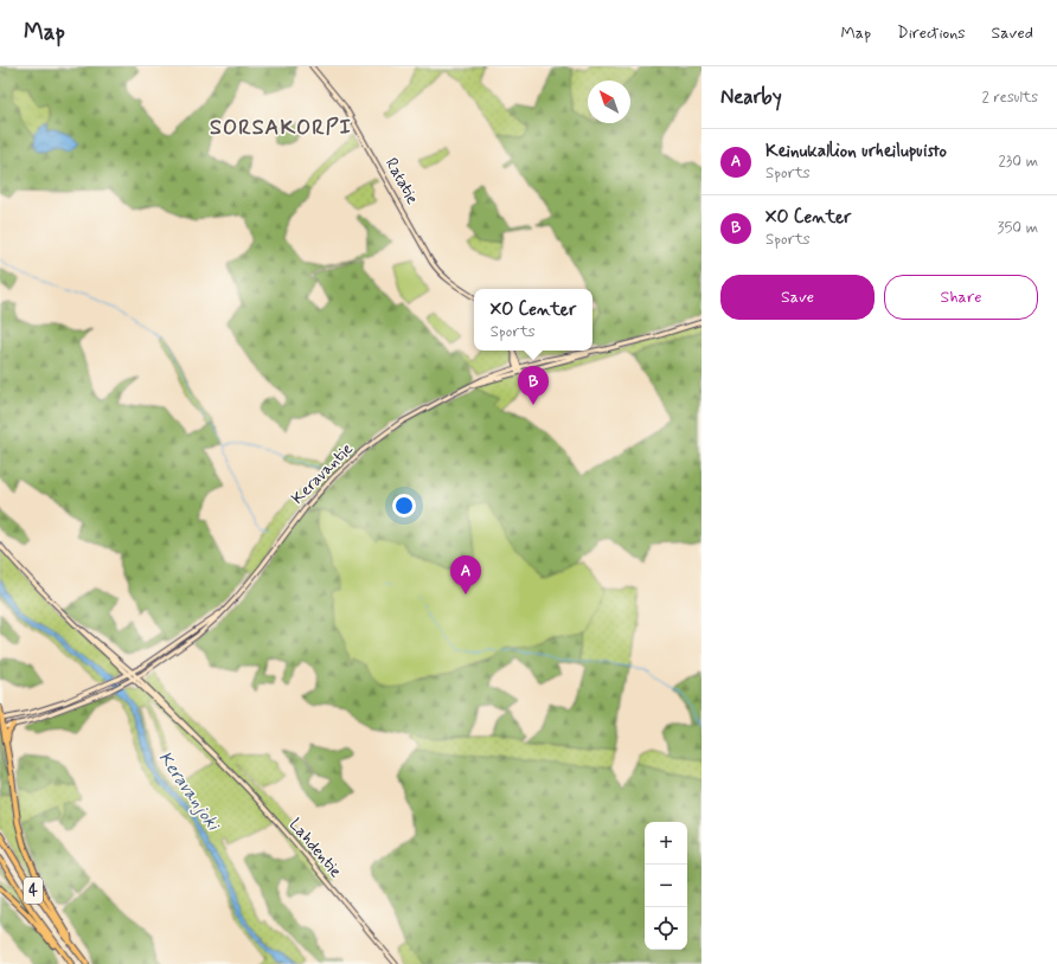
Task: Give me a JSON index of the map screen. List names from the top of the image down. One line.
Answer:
{"streets":{"highway":["4"],"main road":["Ratatie","Keravantie","Lahdentie"]},"crossings":[["Keravantie","Lahdentie"]],"districts":["SORSAKORPI"],"water":["Keravanjoki"],"north":"top left","page":{"header":"Map","nav":["Map","Directions","Saved"],"heading":["Nearby","2 results"],"list":[{"mark":"A","name":"Keinukallion urheilupuisto","note":"Sports","value":"230 m"},{"mark":"B","name":"XO Center","note":"Sports","value":"350 m"}],"buttons":["Save","Share"],"popup":["XO Center","Sports"],"pins":["B","A"],"map_buttons":["+","−"]}}
